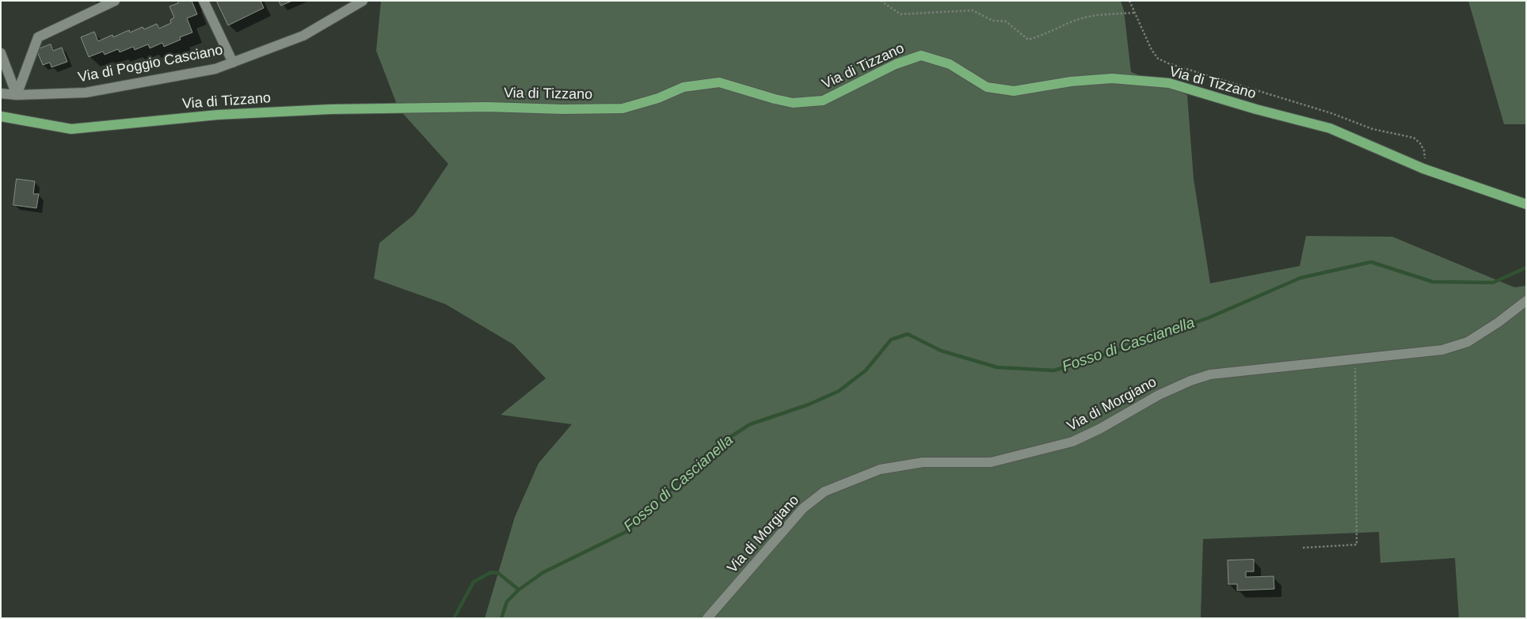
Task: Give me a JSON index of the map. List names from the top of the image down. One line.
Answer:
{"streets":{"main road":["Via di Tizzano"],"street":["Via di Poggio Casciano","Via di Morgiano"]},"water":["Fosso di Cascianella"]}
